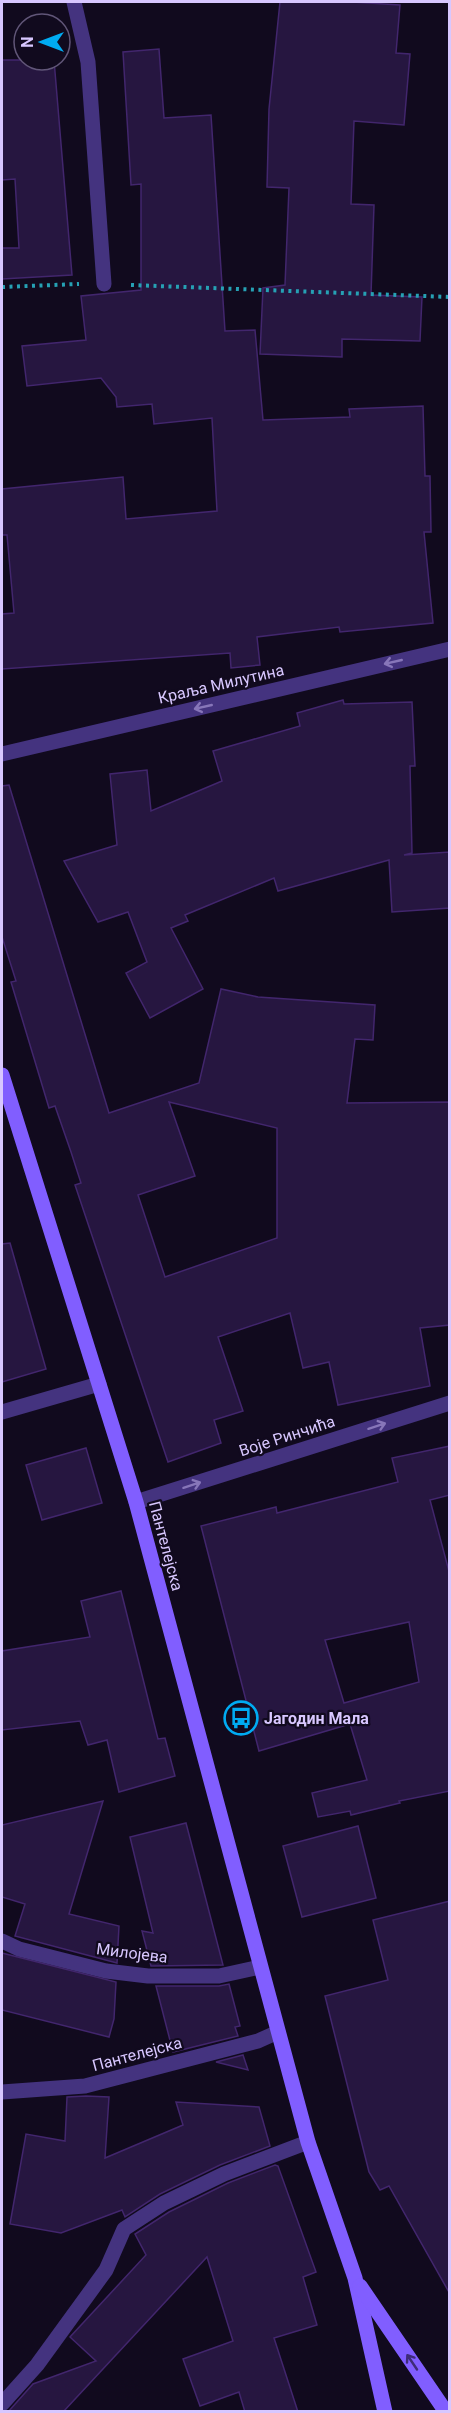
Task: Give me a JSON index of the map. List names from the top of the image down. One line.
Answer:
{"streets":{"main road":["Пантелејска"],"street":["Краља Милутина","Воје Ринчића","Милојева"]},"crossings":[["Воје Ринчића","Пантелејска"],["Пантелејска","Милојева"]],"one_way":["Краља Милутина","Воје Ринчића"],"places":{"bus stop":["Јагодин Мала"]},"north":"left"}
